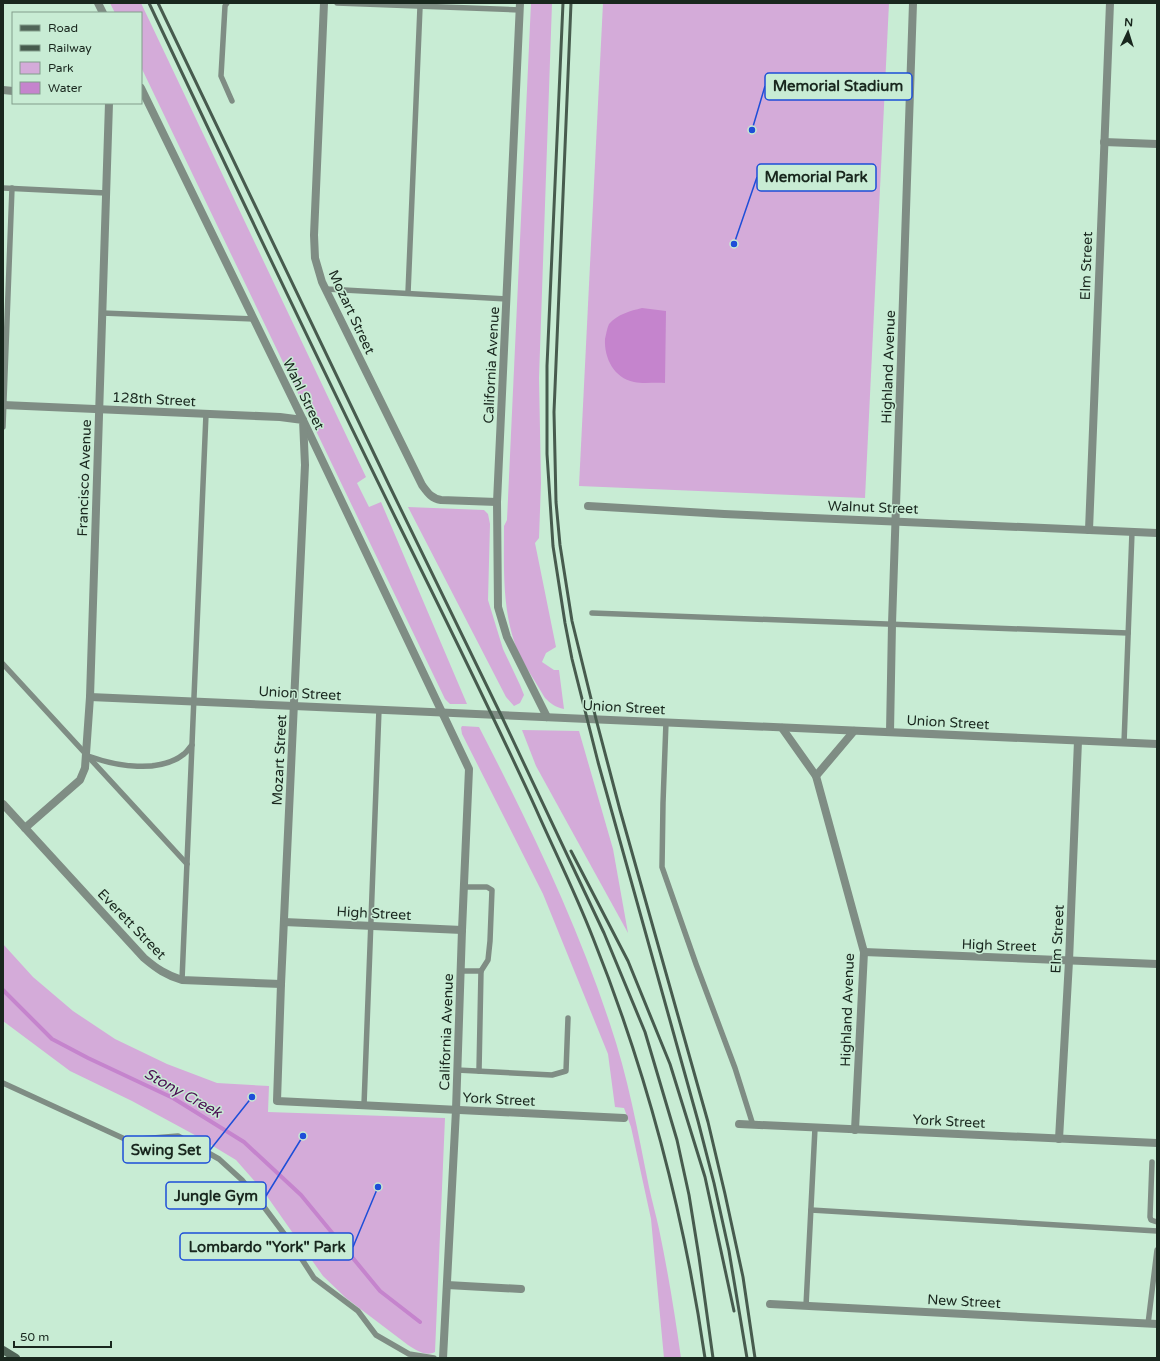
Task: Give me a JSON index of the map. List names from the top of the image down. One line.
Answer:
{"streets":{"street":["Elm Street","Mozart Street","California Avenue","Highland Avenue","Wahl Street","128th Street","Francisco Avenue","Walnut Street","Union Street","High Street","Everett Street","York Street","New Street"]},"crossings":[["Elm Street","Walnut Street"],["Elm Street","Union Street"],["Elm Street","High Street"],["Elm Street","York Street"],["Mozart Street","California Avenue"],["Mozart Street","Wahl Street"],["Mozart Street","128th Street"],["Mozart Street","Union Street"],["Mozart Street","High Street"],["Mozart Street","Everett Street"],["Mozart Street","York Street"],["California Avenue","Wahl Street"],["California Avenue","Union Street"],["California Avenue","High Street"],["California Avenue","York Street"],["Highland Avenue","Walnut Street"],["Highland Avenue","Union Street"],["Highland Avenue","High Street"],["Highland Avenue","York Street"],["Wahl Street","128th Street"],["Wahl Street","Union Street"],["128th Street","Francisco Avenue"],["Francisco Avenue","Union Street"],["Francisco Avenue","Everett Street"]],"water":["Stony Creek"],"places":["Memorial Stadium","Memorial Park","Swing Set","Jungle Gym","Lombardo \"York\" Park"],"legend":["Road","Railway","Park","Water"],"scale_bar":"50 m","north":"top"}
